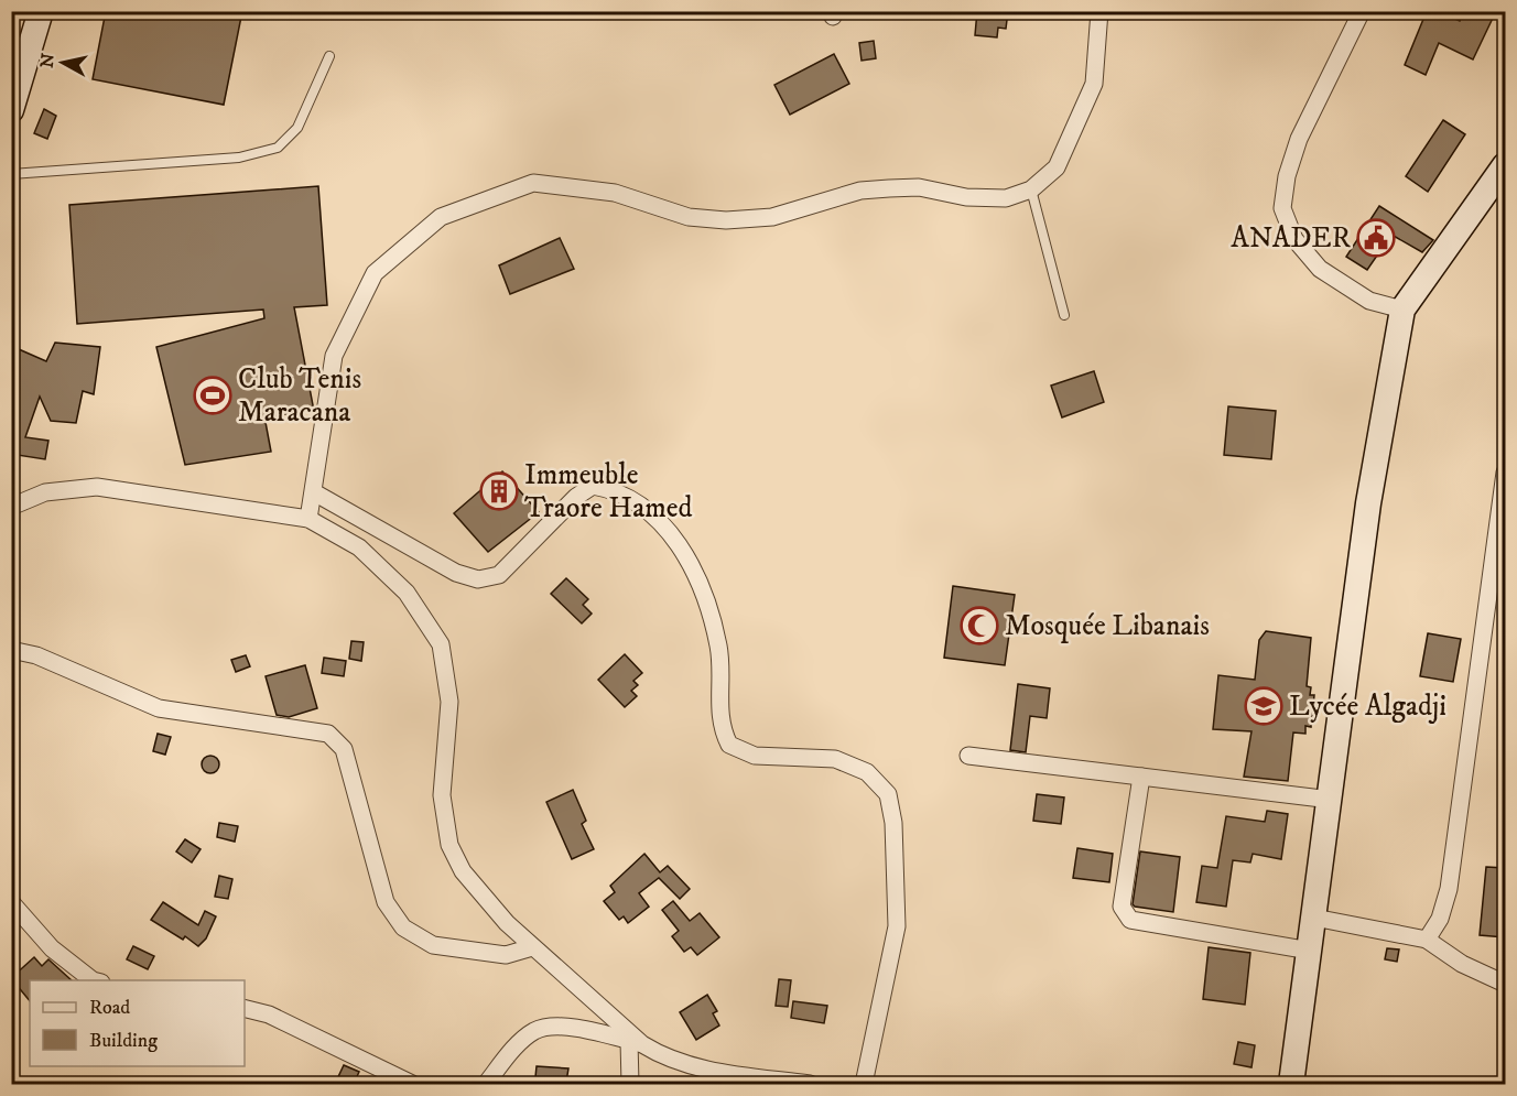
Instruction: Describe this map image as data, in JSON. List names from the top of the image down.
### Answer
{
  "places": {
    "public building": ["ANADER"],
    "sports": ["Club Tenis Maracana"],
    "building": ["Immeuble Traore Hamed"],
    "mosque": ["Mosquée Libanais"],
    "school or university": ["Lycée Algadji"]
  },
  "legend": ["Road", "Building"],
  "north": "left"
}
